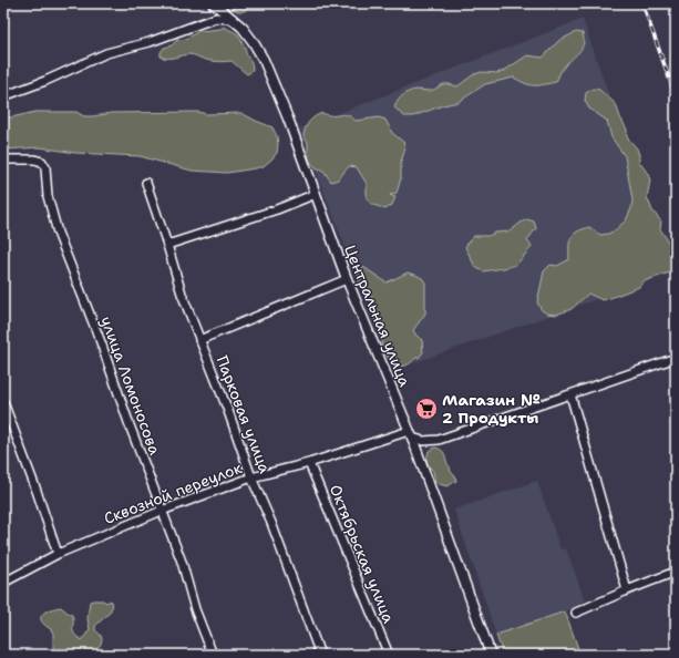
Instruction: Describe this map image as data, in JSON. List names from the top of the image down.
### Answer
{
  "streets": {
    "street": [
      "Центральная улица",
      "улица Ломоносова",
      "Парковая улица",
      "Сквозной переулок",
      "Октябрьская улица"
    ]
  },
  "crossings": [
    ["Центральная улица", "Сквозной переулок"],
    ["улица Ломоносова", "Сквозной переулок"],
    ["Парковая улица", "Сквозной переулок"],
    ["Сквозной переулок", "Октябрьская улица"]
  ],
  "places": {
    "supermarket": ["Магазин № 2 Продукты"]
  }
}
